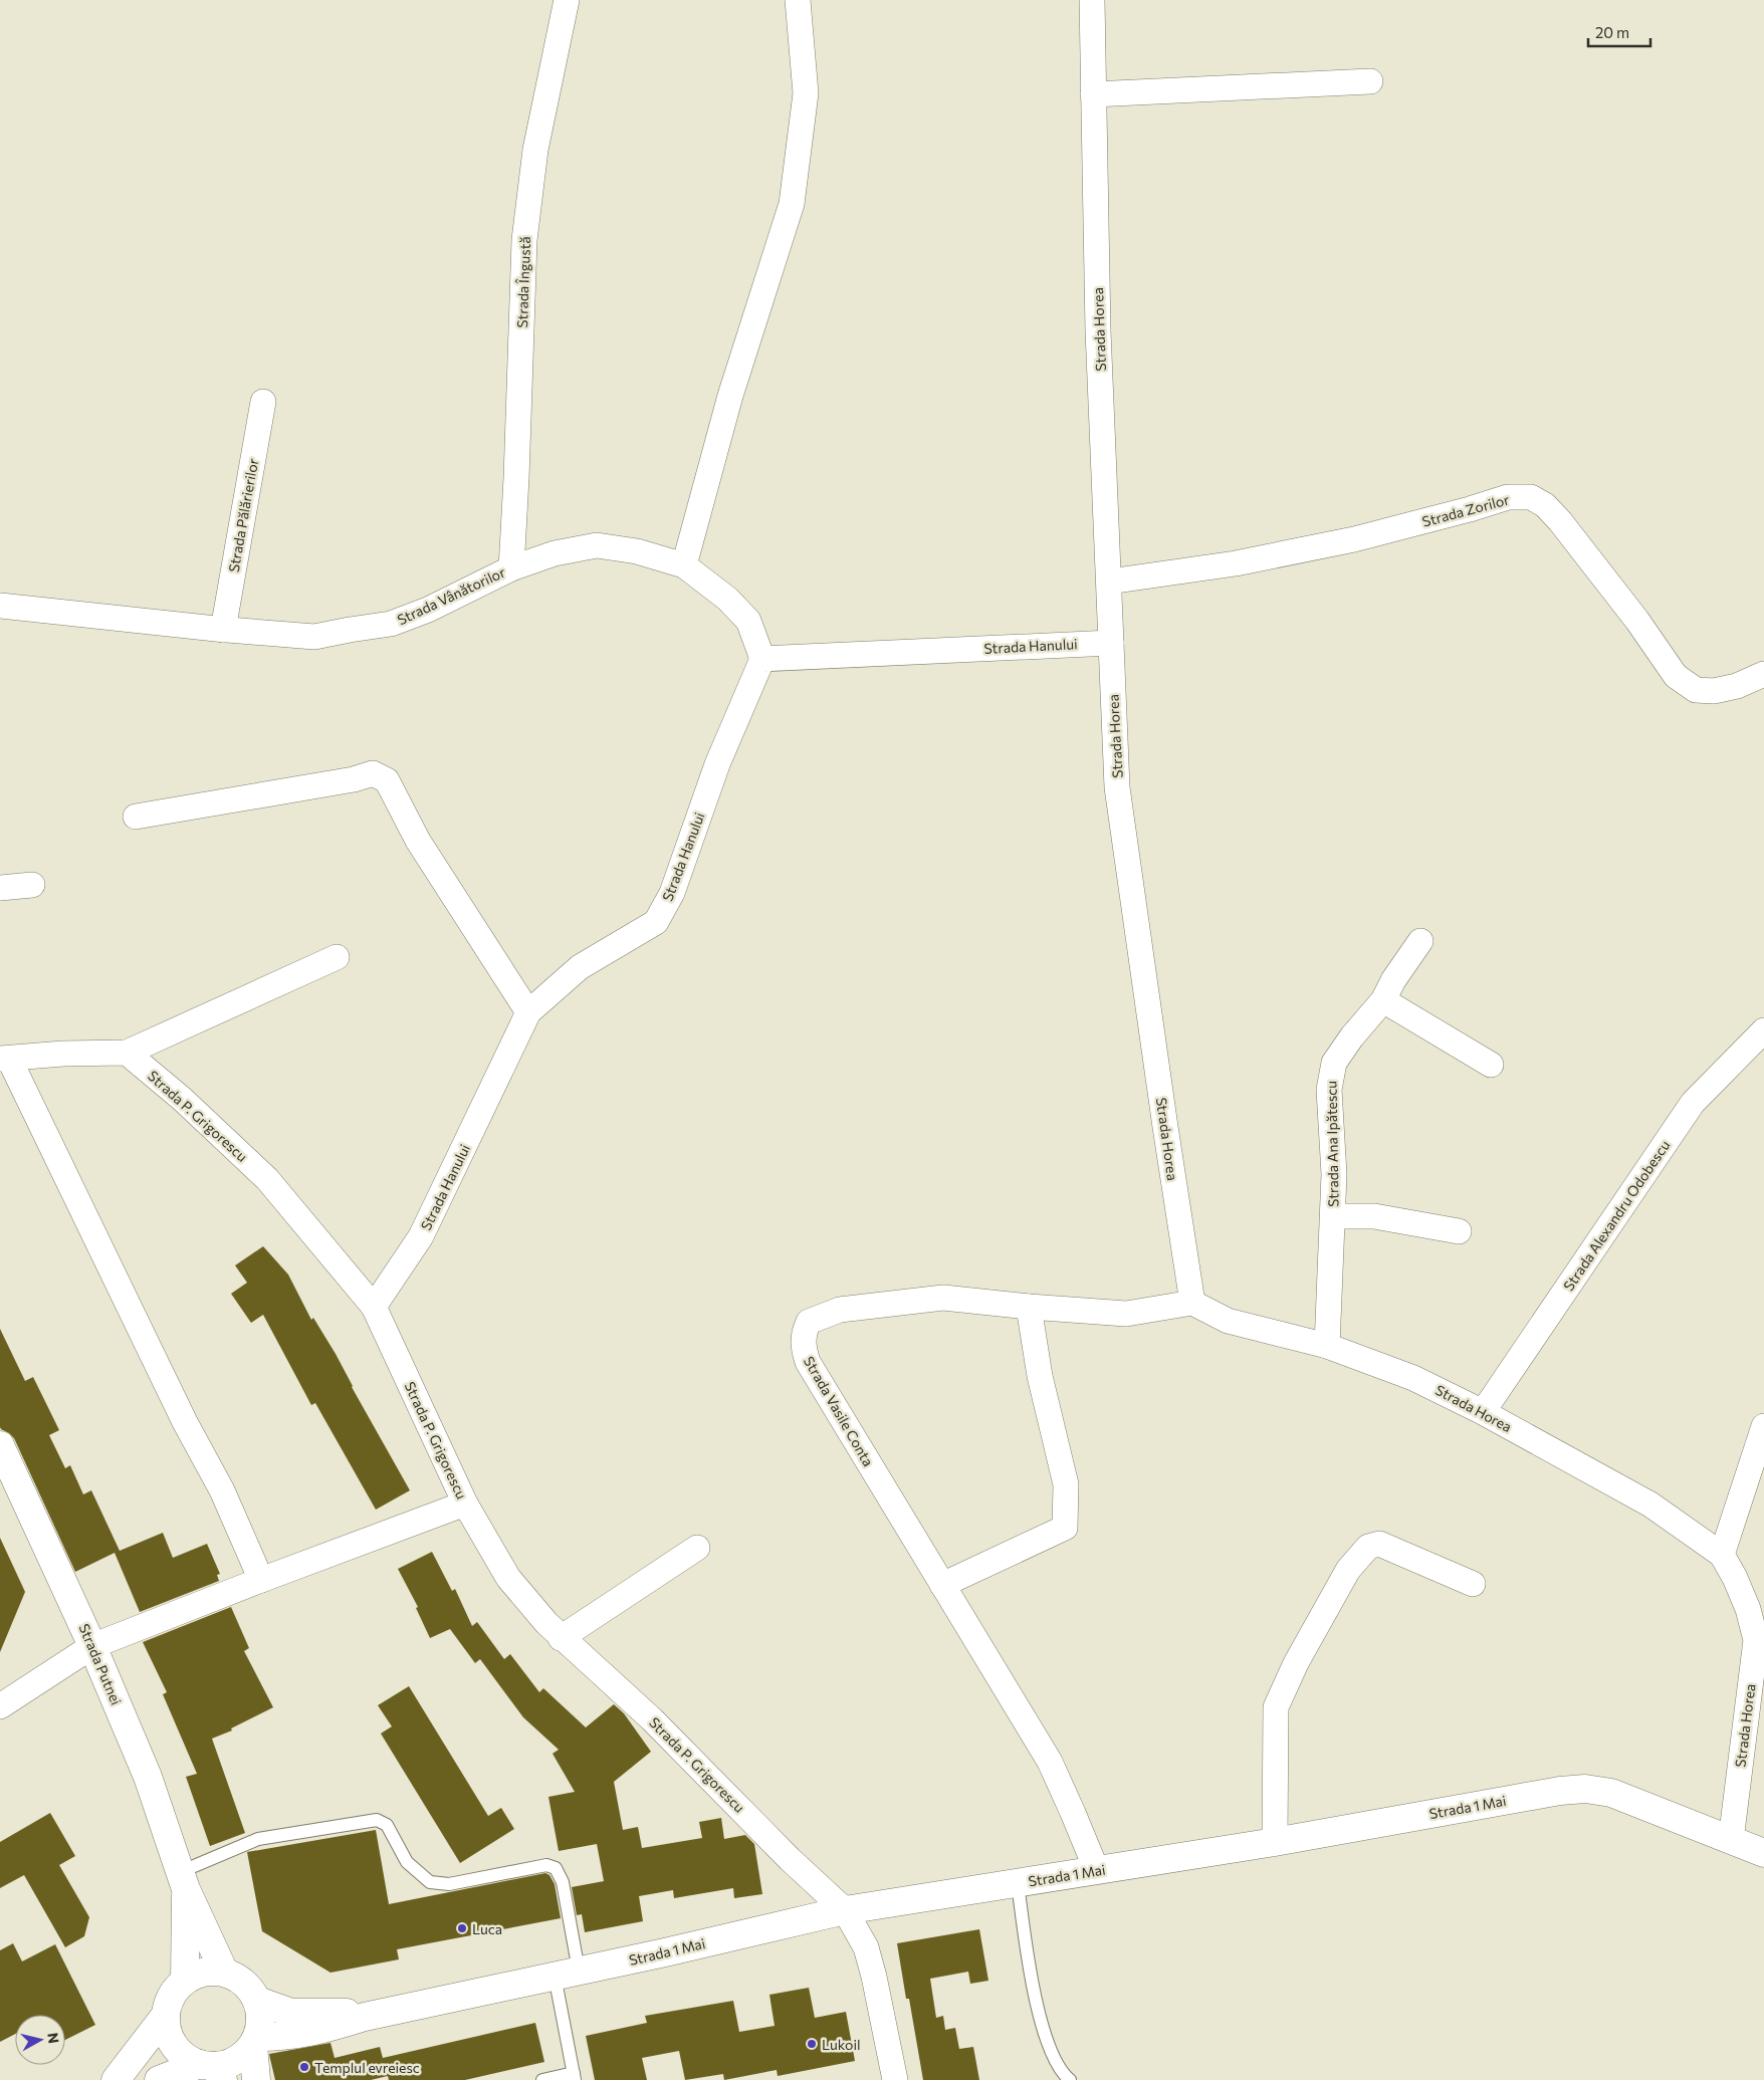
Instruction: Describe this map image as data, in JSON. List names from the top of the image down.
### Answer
{
  "streets": {
    "main road": ["Strada Putnei", "Strada 1 Mai"],
    "street": [
      "Strada Îngustă",
      "Strada Horea",
      "Strada Zorilor",
      "Strada Pălărierilor",
      "Strada Vânătorilor",
      "Strada Hanului",
      "Strada P. Grigorescu",
      "Strada Ana Ipătescu",
      "Strada Alexandru Odobescu",
      "Strada Vasile Conta"
    ]
  },
  "crossings": [
    ["Strada Îngustă", "Strada Vânătorilor"],
    ["Strada Horea", "Strada Zorilor"],
    ["Strada Horea", "Strada Hanului"],
    ["Strada Horea", "Strada Ana Ipătescu"],
    ["Strada Horea", "Strada Alexandru Odobescu"],
    ["Strada Horea", "Strada Vasile Conta"],
    ["Strada Horea", "Strada 1 Mai"],
    ["Strada Pălărierilor", "Strada Vânătorilor"],
    ["Strada Vânătorilor", "Strada Hanului"],
    ["Strada Hanului", "Strada P. Grigorescu"],
    ["Strada P. Grigorescu", "Strada 1 Mai"],
    ["Strada Vasile Conta", "Strada 1 Mai"],
    ["Strada Putnei", "Strada 1 Mai"]
  ],
  "places": ["Luca", "Lukoil", "Templul evreiesc"],
  "scale_bar": "20 m",
  "north": "right"
}
